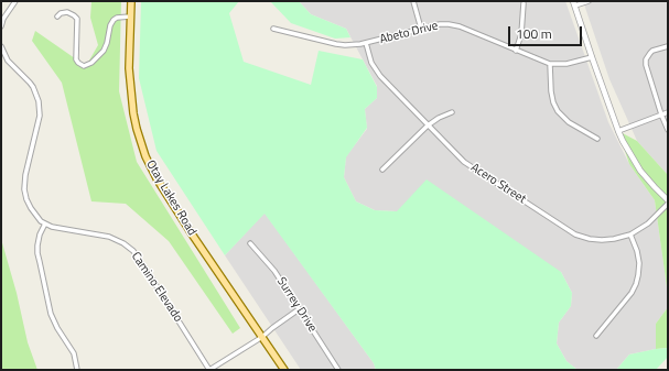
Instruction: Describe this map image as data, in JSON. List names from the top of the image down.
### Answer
{
  "streets": {
    "main road": ["Otay Lakes Road"],
    "street": [
      "Abeto Drive",
      "Acero Street",
      "Camino Elevado",
      "Surrey Drive"
    ]
  },
  "crossings": [
    ["Abeto Drive", "Acero Street"]
  ],
  "scale_bar": "100 m"
}
